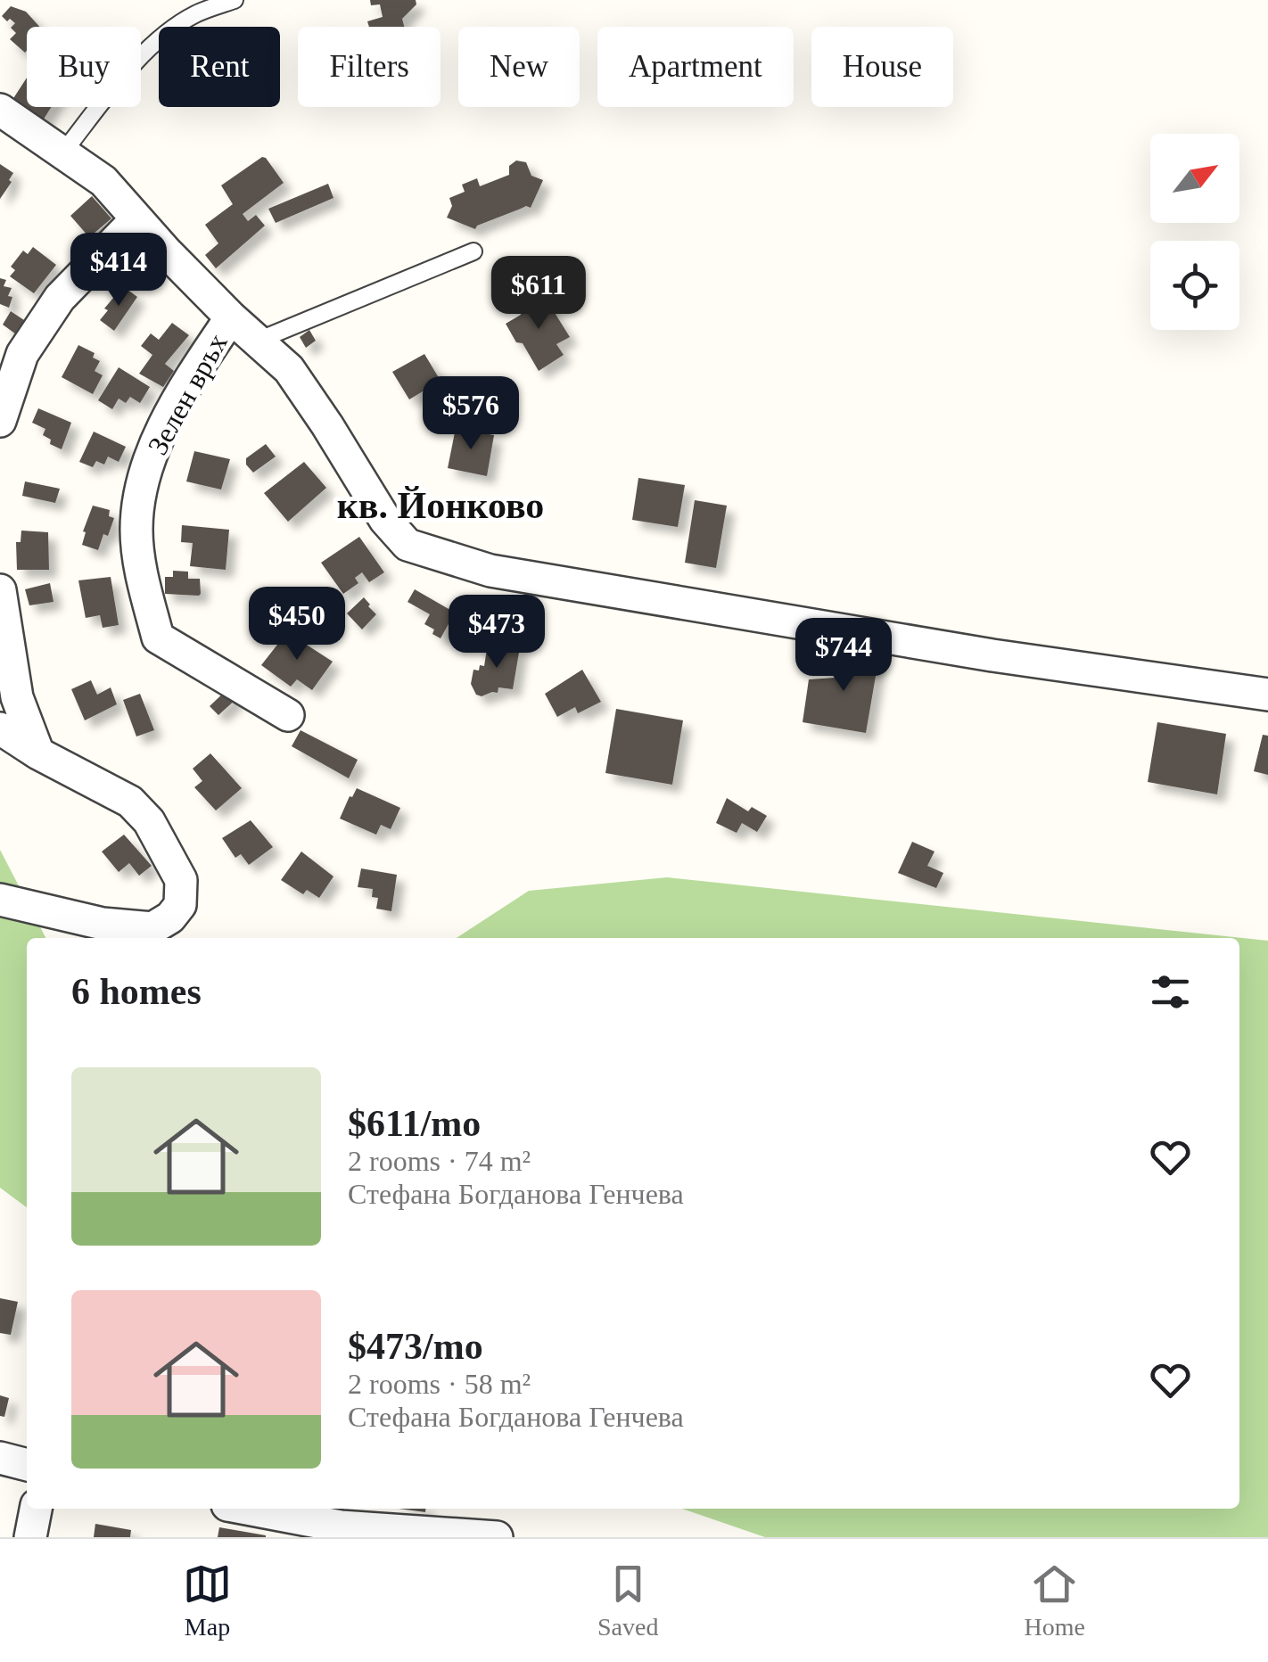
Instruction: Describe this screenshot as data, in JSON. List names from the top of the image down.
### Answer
{
  "streets": {
    "street": ["Зелен връх"]
  },
  "districts": ["кв. Йонково"],
  "north": "top right",
  "page": {
    "chip": [
      "Buy",
      "Rent",
      "Filters",
      "New",
      "Apartment",
      "House"
    ],
    "price": [
      "$414",
      "$611",
      "$576",
      "$450",
      "$473",
      "$744"
    ],
    "heading": "6 homes",
    "list": [
      {
        "name": "$611/mo",
        "note": "2 rooms · 74 m² · Стефана Богданова Генчева"
      },
      {
        "name": "$473/mo",
        "note": "2 rooms · 58 m² · Стефана Богданова Генчева"
      }
    ],
    "tabs": ["Map", "Saved", "Home"]
  }
}
